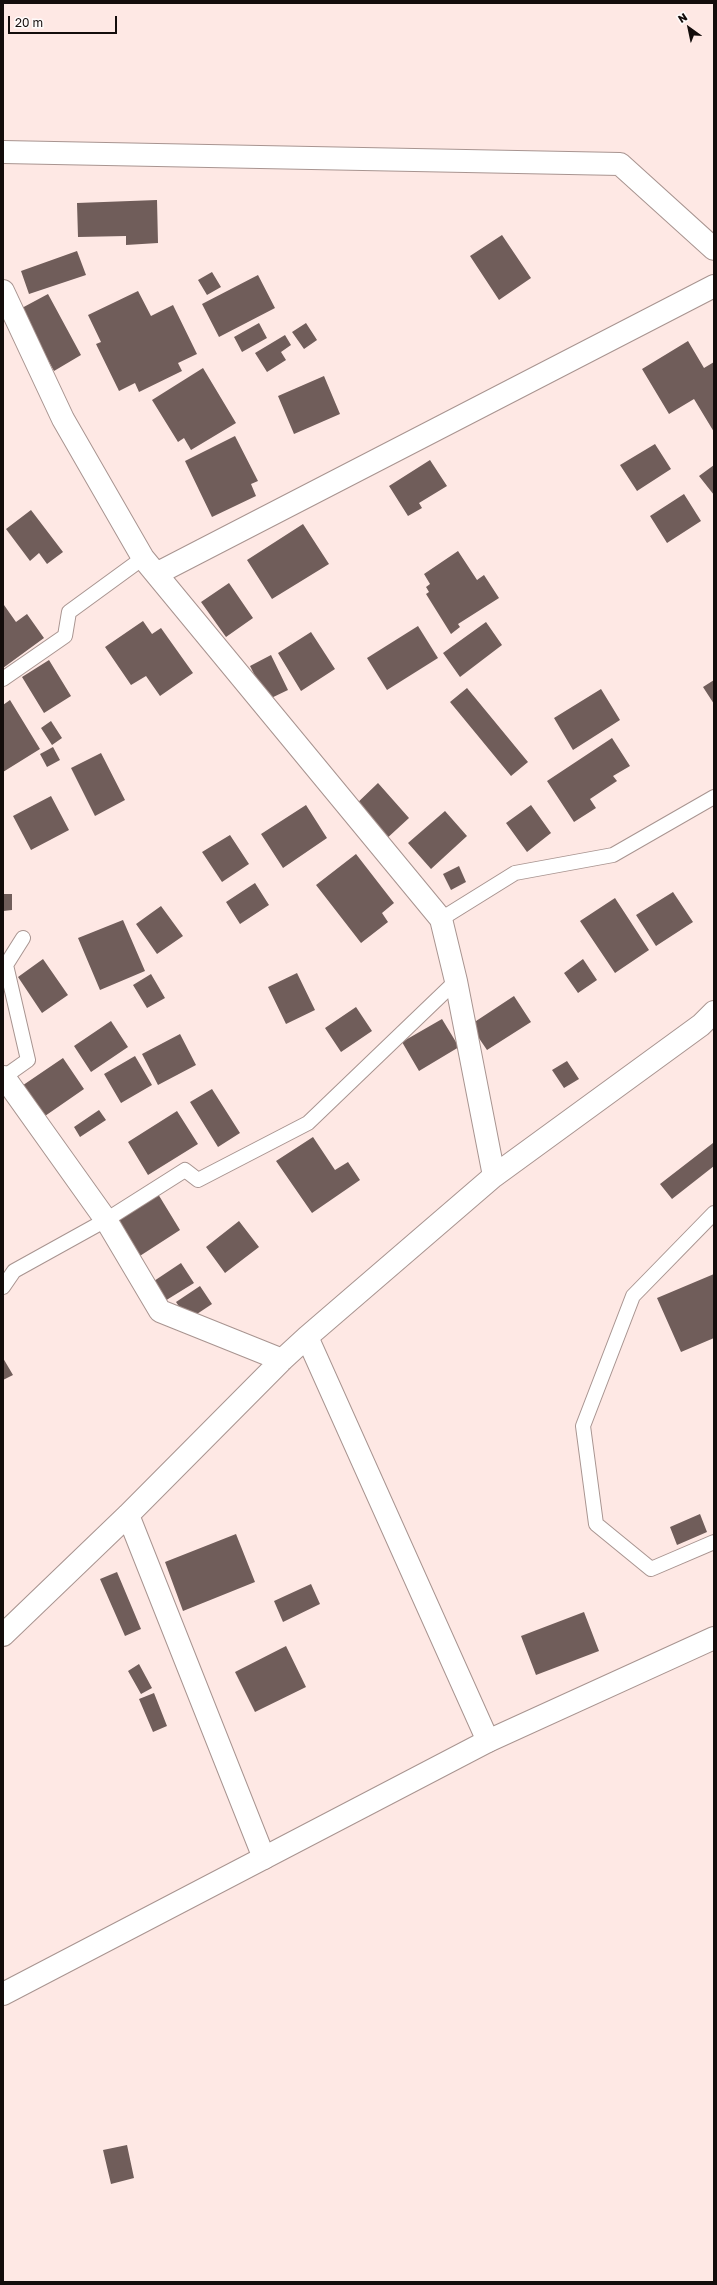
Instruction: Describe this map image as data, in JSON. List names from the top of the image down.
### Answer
{
  "scale_bar": "20 m",
  "north": "top left"
}
